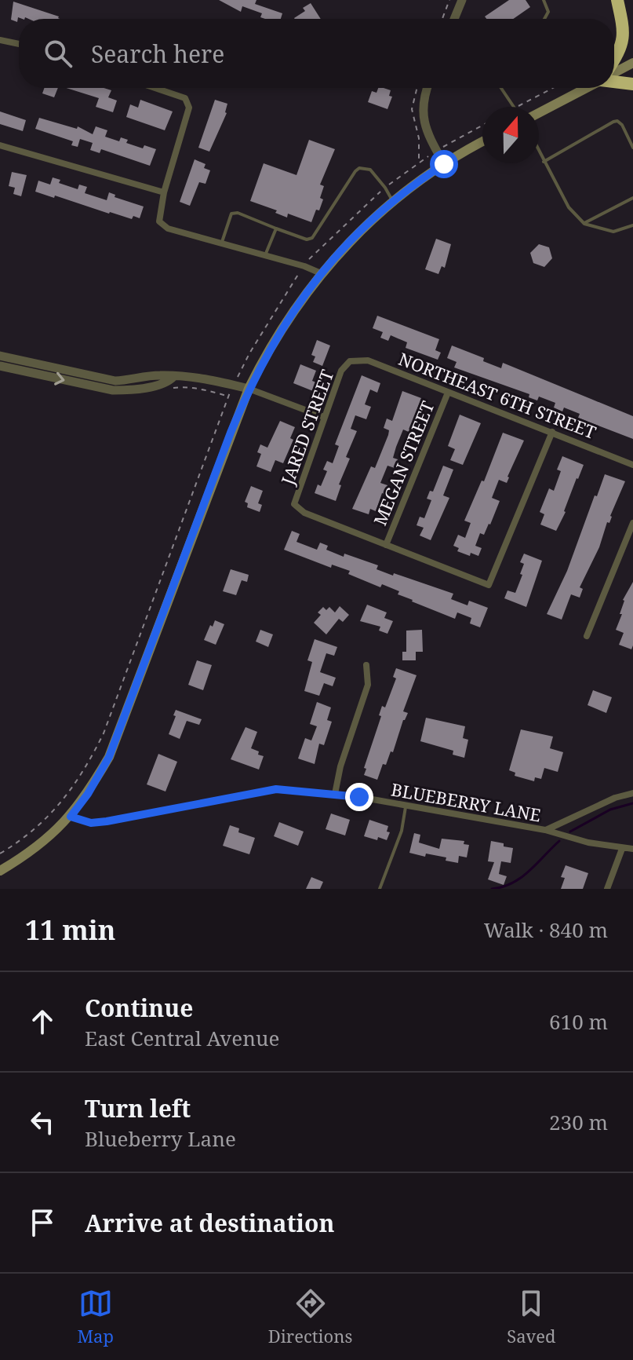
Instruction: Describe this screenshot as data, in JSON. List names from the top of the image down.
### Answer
{
  "streets": {
    "street": [
      "NORTHEAST 6TH STREET",
      "JARED STREET",
      "MEGAN STREET",
      "BLUEBERRY LANE"
    ]
  },
  "crossings": [
    ["NORTHEAST 6TH STREET", "JARED STREET"],
    ["NORTHEAST 6TH STREET", "MEGAN STREET"],
    ["JARED STREET", "MEGAN STREET"]
  ],
  "north": "top",
  "page": {
    "search": "Search here",
    "heading": ["11 min", "Walk · 840 m"],
    "list": [
      ["Continue", "East Central Avenue", "610 m"],
      ["Turn left", "Blueberry Lane", "230 m"],
      "Arrive at destination"
    ],
    "nav": ["Map", "Directions", "Saved"]
  }
}
